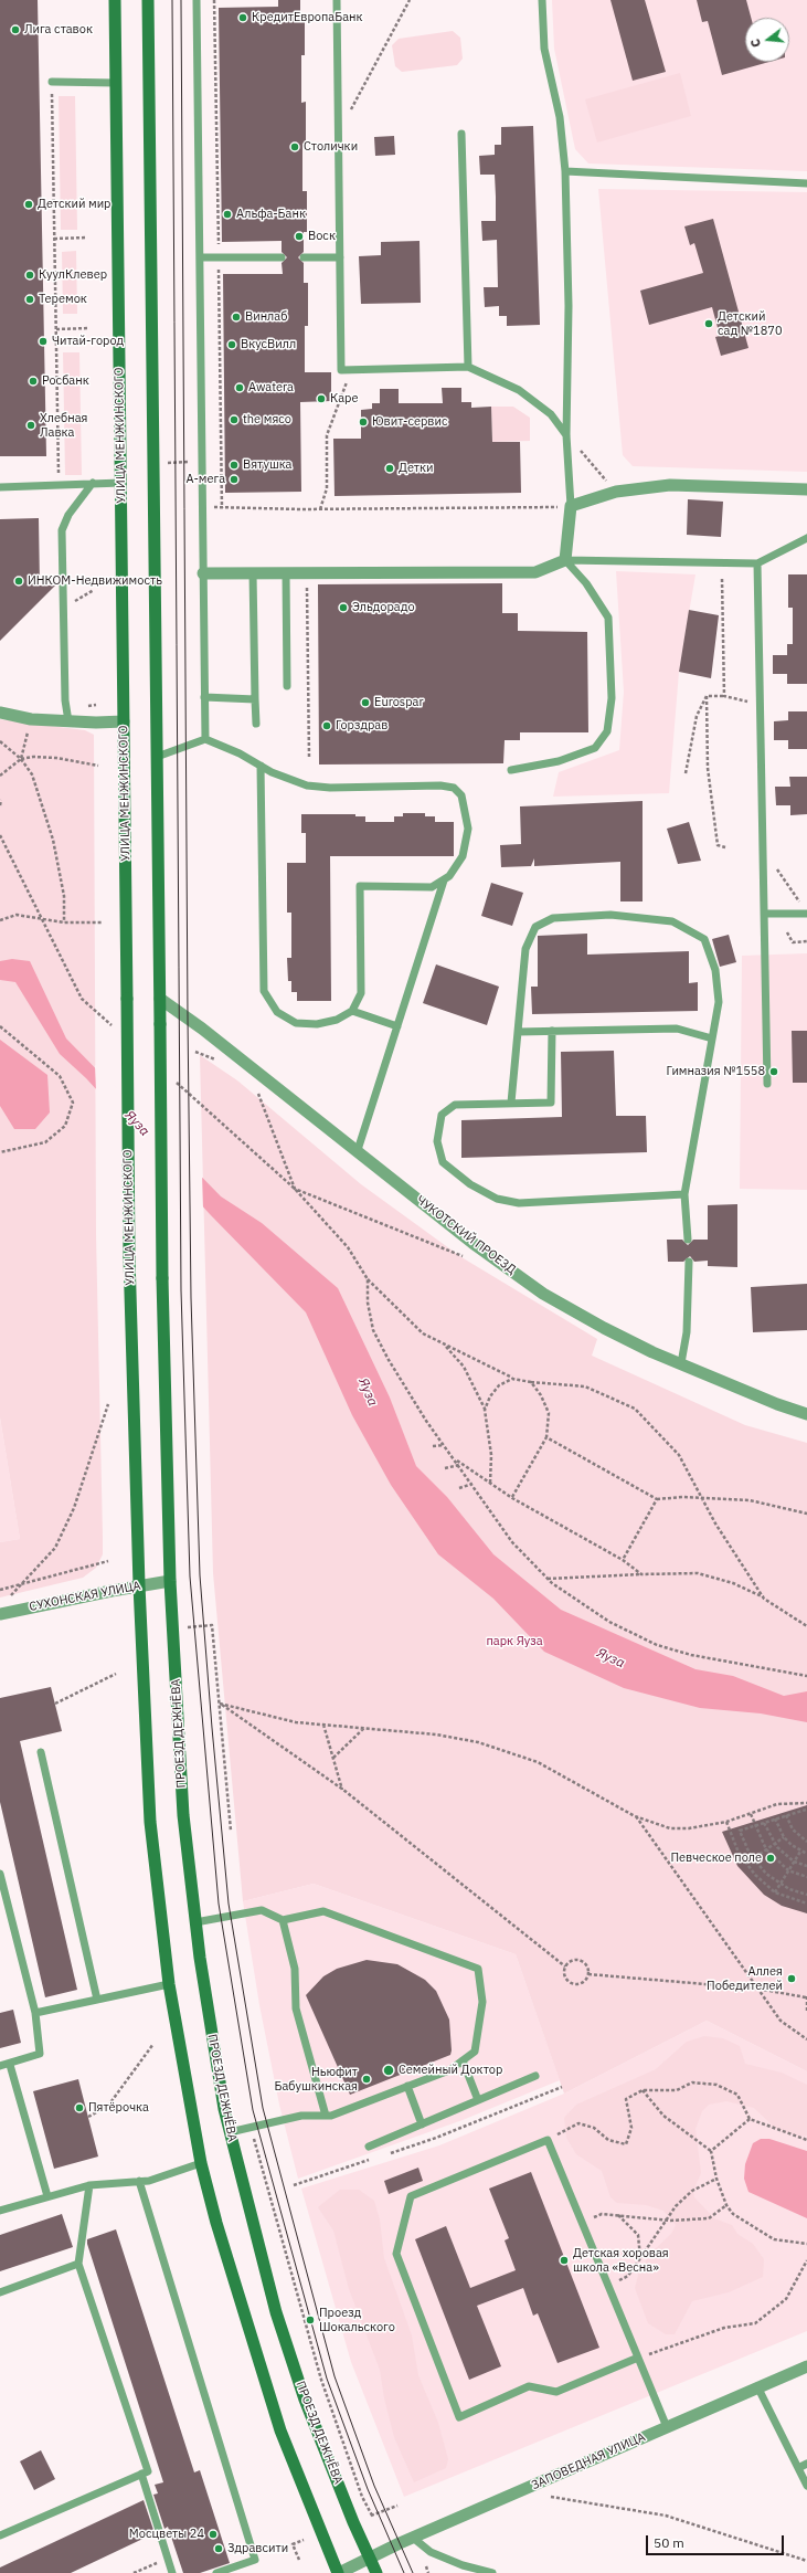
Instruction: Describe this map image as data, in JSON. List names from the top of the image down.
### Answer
{
  "streets": {
    "main road": ["УЛИЦА МЕНЖИНСКОГО", "ПРОЕЗД ДЕЖНЁВА"],
    "street": ["ЧУКОТСКИЙ ПРОЕЗД", "СУХОНСКАЯ УЛИЦА", "ЗАПОВЕДНАЯ УЛИЦА"]
  },
  "crossings": [
    ["УЛИЦА МЕНЖИНСКОГО", "СУХОНСКАЯ УЛИЦА"],
    ["СУХОНСКАЯ УЛИЦА", "ПРОЕЗД ДЕЖНЁВА"],
    ["ПРОЕЗД ДЕЖНЁВА", "ЗАПОВЕДНАЯ УЛИЦА"]
  ],
  "water": ["Яуза"],
  "parks": ["парк Яуза"],
  "places": [
    "КредитЕвропаБанк",
    "Лига ставок",
    "Столички",
    "Детский мир",
    "Альфа-Банк",
    "Воск",
    "КуулКлевер",
    "Теремок",
    "Винлаб",
    "Детский сад №1870",
    "Читай-город",
    "ВкусВилл",
    "Росбанк",
    "Awatera",
    "Каре",
    "the мясо",
    "Ювит-сервис",
    "Хлебная Лавка",
    "Вятушка",
    "Детки",
    "А-мега",
    "ИНКОМ-Недвижимость",
    "Эльдорадо",
    "Eurospar",
    "Горздрав",
    "Гимназия №1558",
    "Певческое поле",
    "Аллея Победителей",
    "Семейный Доктор",
    "Ньюфит Бабушкинская",
    "Пятёрочка",
    "Детская хоровая школа «Весна»",
    "Проезд Шокальского",
    "Мосцветы 24",
    "Здравсити"
  ],
  "scale_bar": "50 m",
  "north": "left"
}
